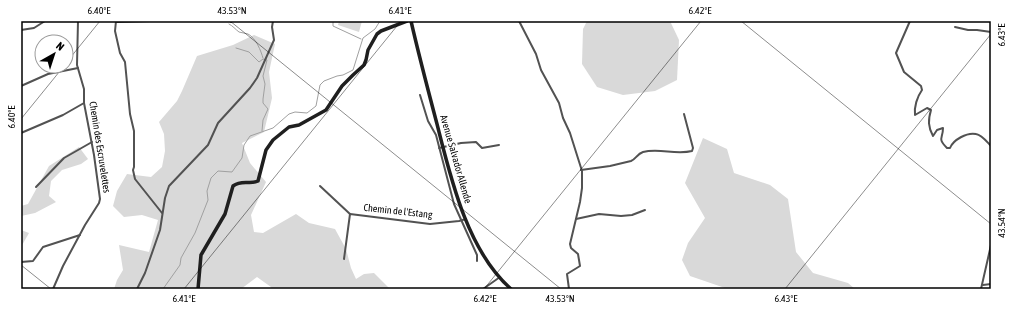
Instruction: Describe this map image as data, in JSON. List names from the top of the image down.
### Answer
{
  "streets": {
    "street": ["Chemin des Escruvelettes", "Avenue Salvador Allende", "Chemin de l'Estang"]
  },
  "crossings": [
    ["Avenue Salvador Allende", "Chemin de l'Estang"]
  ],
  "north": "top right",
  "coordinates": [
    "6.40°E",
    "43.53°N",
    "6.41°E",
    "6.42°E",
    "6.43°E",
    "43.54°N"
  ]
}
